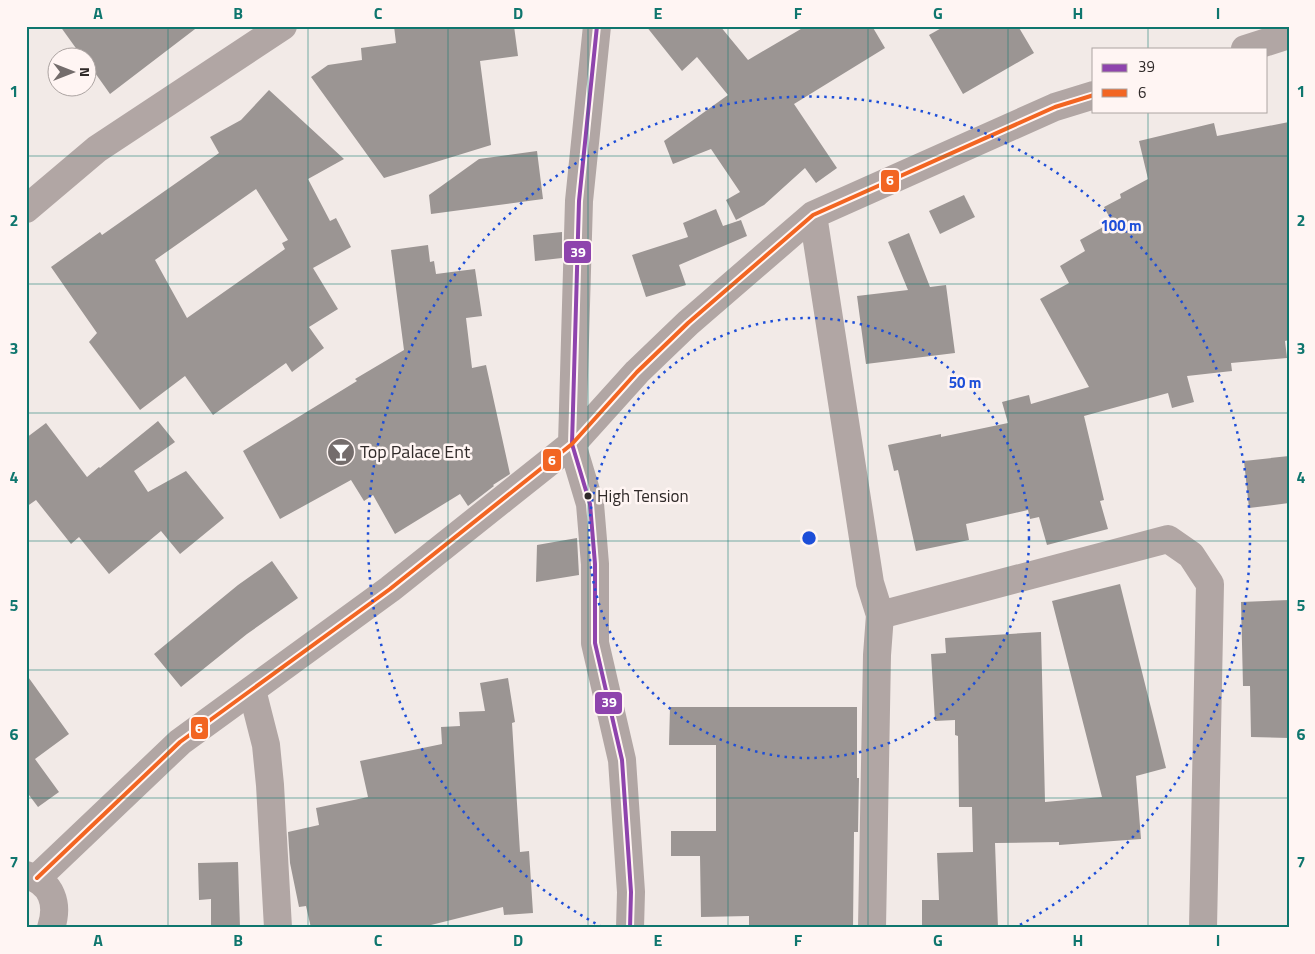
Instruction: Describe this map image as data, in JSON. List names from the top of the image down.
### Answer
{
  "places": {
    "bar": ["Top Palace Ent"],
    "other": ["High Tension"]
  },
  "lines": ["transit line 39", "transit line 6"],
  "legend": ["39", "6"],
  "north": "right",
  "grid": {
    "columns": [
      "A",
      "B",
      "C",
      "D",
      "E",
      "F",
      "G",
      "H",
      "I"
    ],
    "rows": [
      "1",
      "2",
      "3",
      "4",
      "5",
      "6",
      "7"
    ]
  },
  "rings": ["100 m", "50 m"]
}
